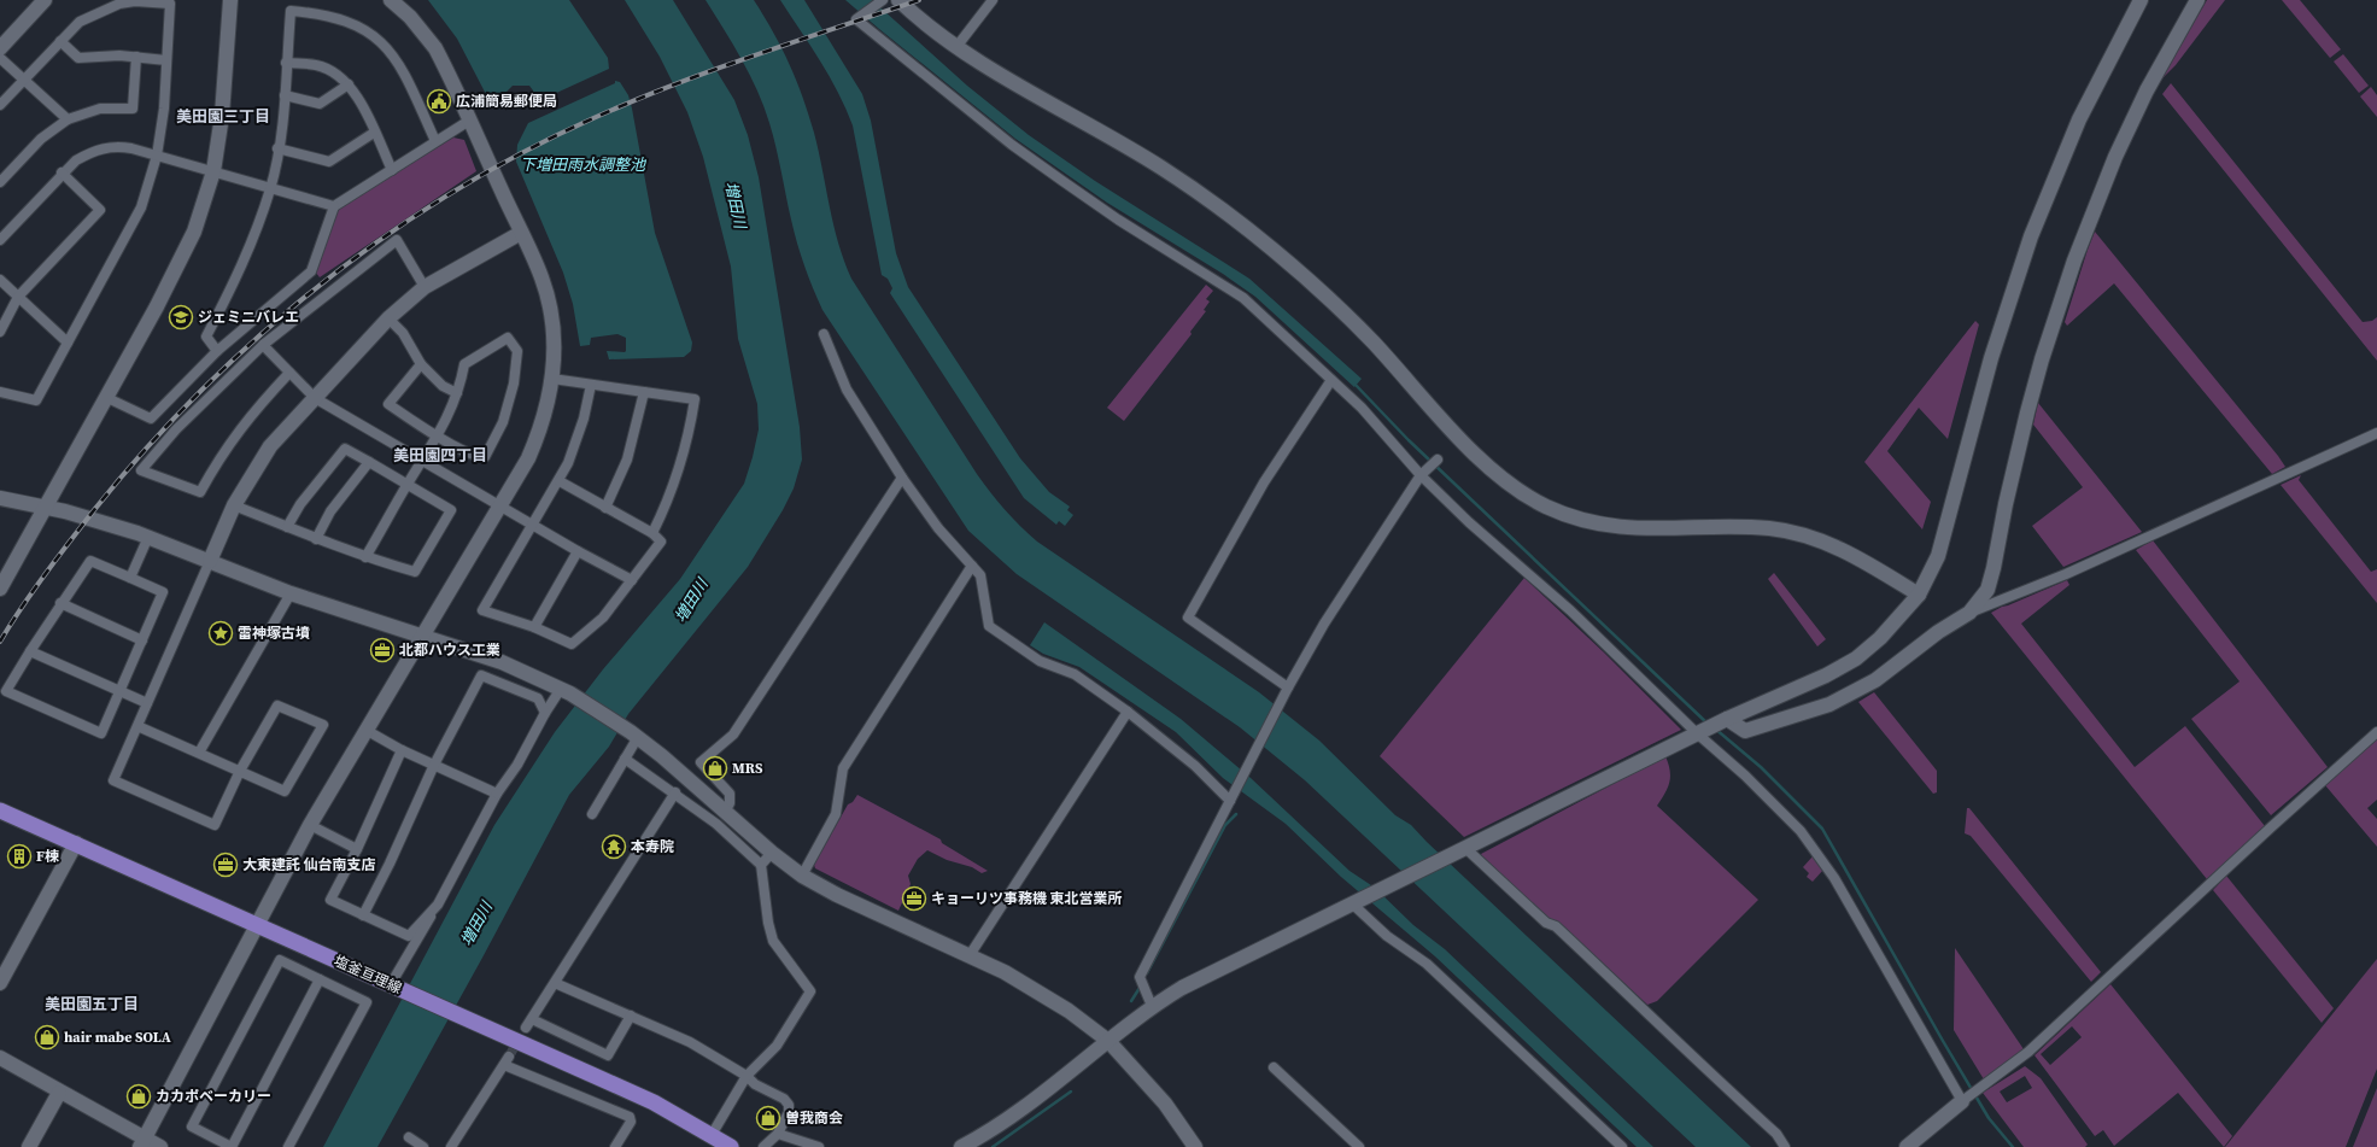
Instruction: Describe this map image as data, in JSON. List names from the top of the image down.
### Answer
{
  "streets": {
    "main road": ["塩釜亘理線"]
  },
  "districts": ["美田園三丁目", "美田園四丁目", "美田園五丁目"],
  "water": ["下増田雨水調整池", "増田川"],
  "places": {
    "public building": ["広浦簡易郵便局"],
    "school or university": ["ジェミニバレエ"],
    "place": ["雷神塚古墳"],
    "office": ["北都ハウス工業", "大東建託 仙台南支店", "キョーリツ事務機 東北営業所"],
    "shop": [
      "MRS",
      "hair mabe SOLA",
      "カカポベーカリー",
      "曽我商会"
    ],
    "temple": ["本寿院"],
    "building": ["F棟"]
  }
}
